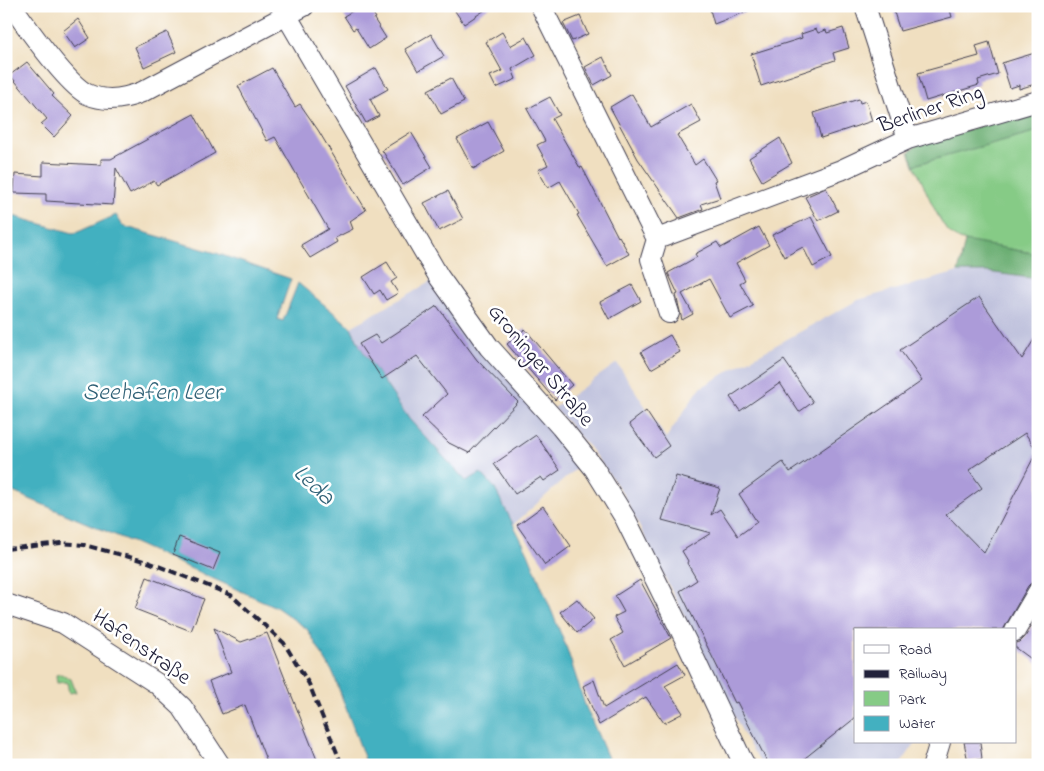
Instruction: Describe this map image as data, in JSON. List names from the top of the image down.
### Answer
{
  "streets": {
    "street": ["Berliner Ring", "Groninger Straße", "Hafenstraße"]
  },
  "water": ["Seehafen Leer", "Leda"],
  "legend": [
    "Road",
    "Railway",
    "Park",
    "Water"
  ]
}
